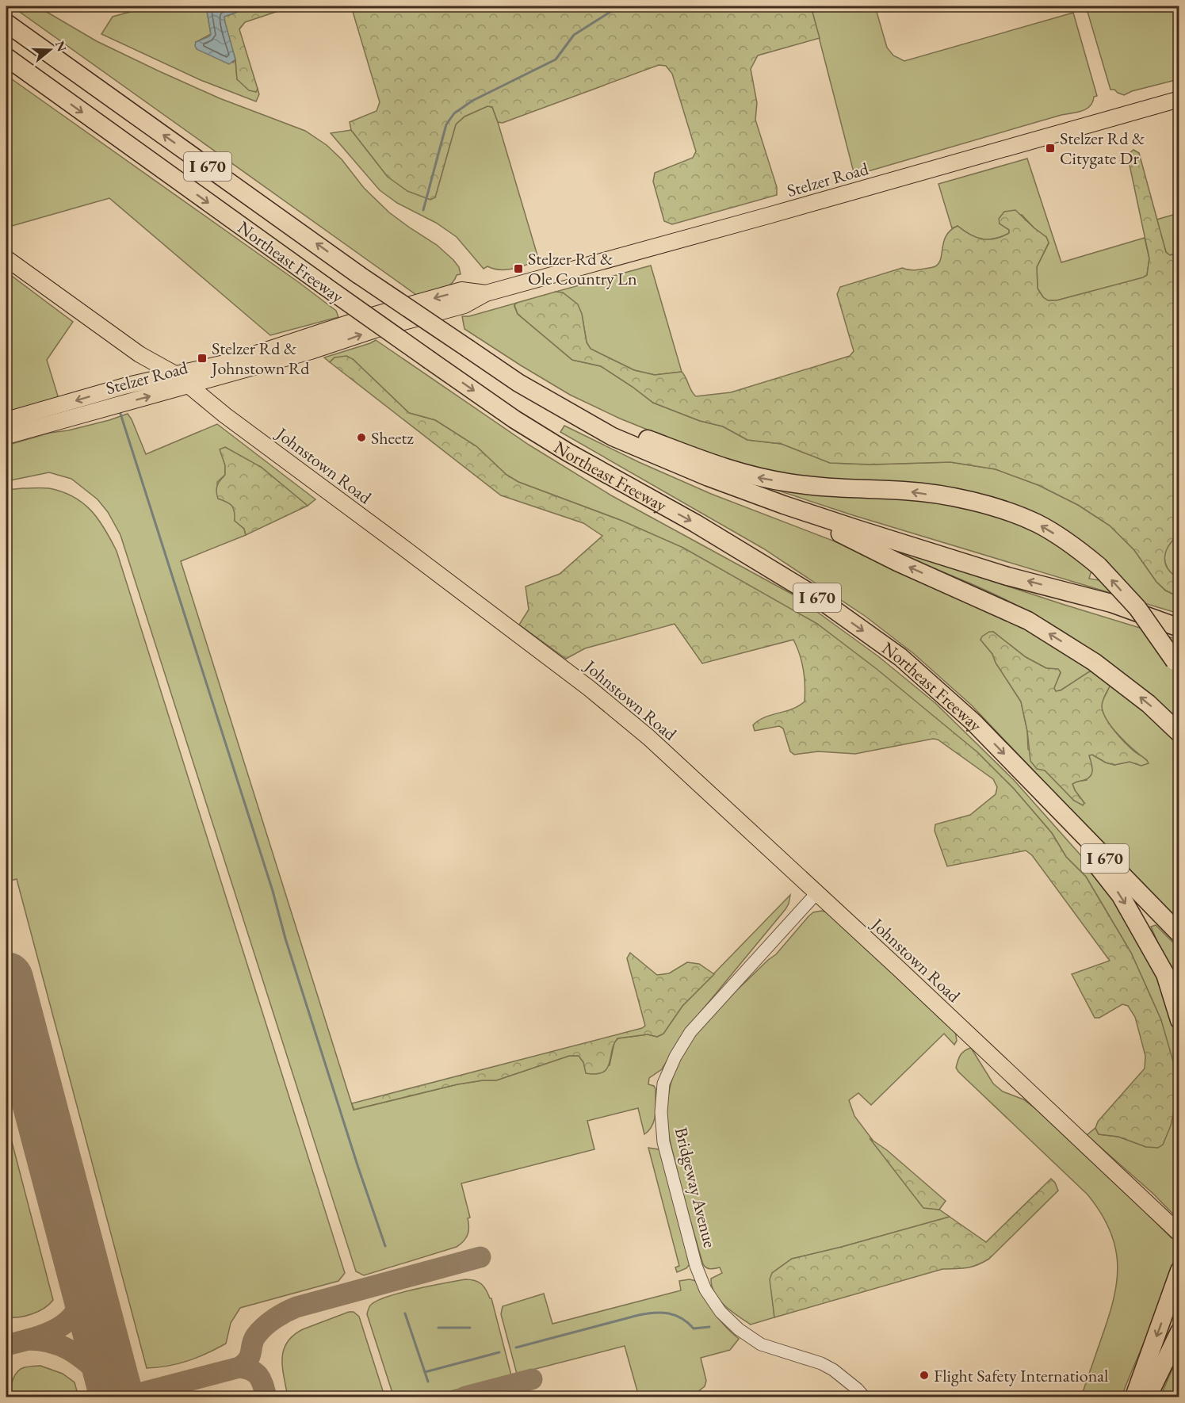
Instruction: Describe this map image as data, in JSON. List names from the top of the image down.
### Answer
{
  "streets": {
    "highway": ["I 670", "Northeast Freeway"],
    "main road": ["Stelzer Road", "Johnstown Road"],
    "street": ["Bridgeway Avenue"]
  },
  "crossings": [
    ["Stelzer Road", "Johnstown Road"],
    ["Johnstown Road", "Bridgeway Avenue"]
  ],
  "places": {
    "transit": ["Stelzer Rd & Citygate Dr", "Stelzer Rd & Ole Country Ln", "Stelzer Rd & Johnstown Rd"],
    "other": ["Sheetz", "Flight Safety International"]
  },
  "north": "right"
}
